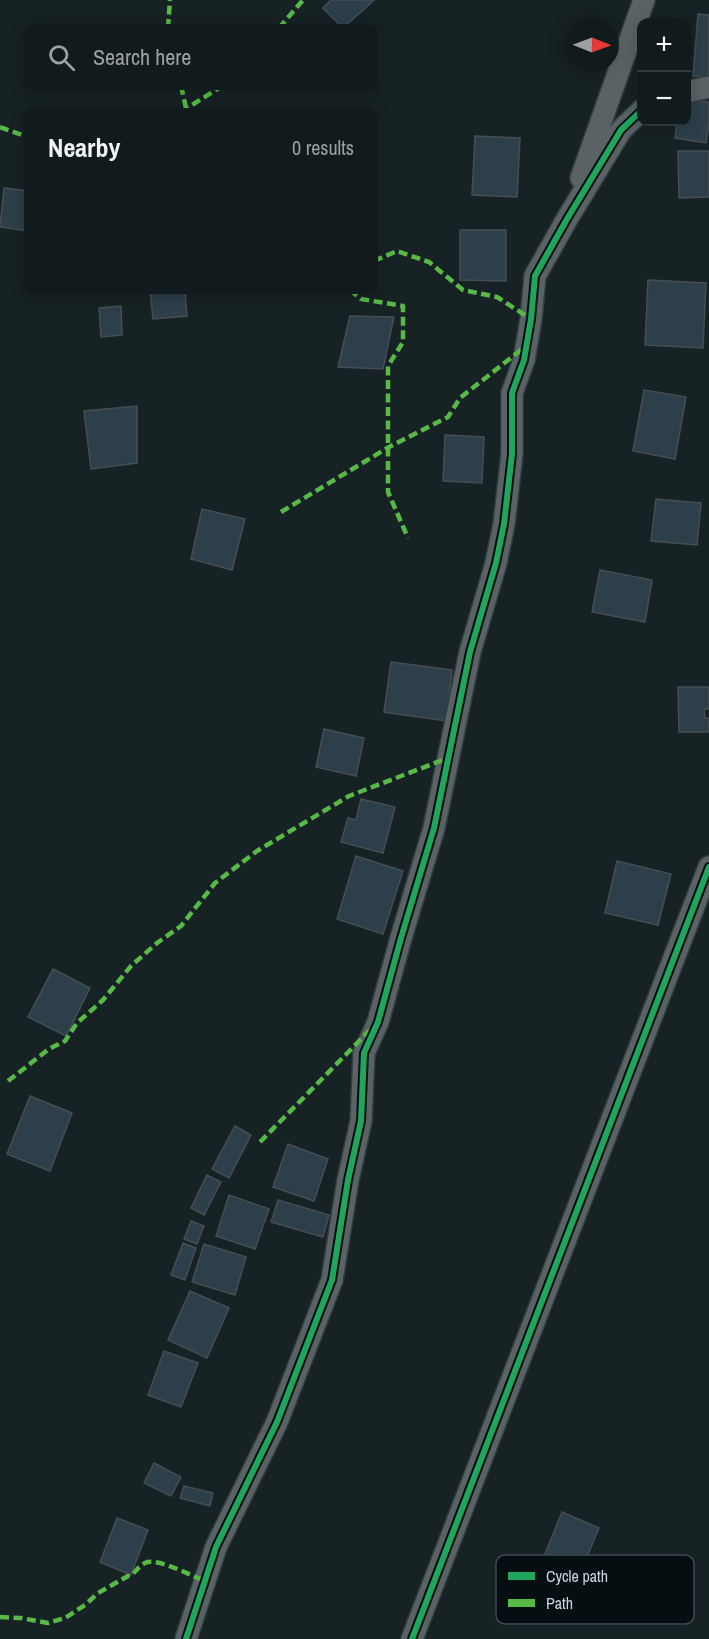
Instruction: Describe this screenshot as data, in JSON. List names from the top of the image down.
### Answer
{
  "legend": ["Cycle path", "Path"],
  "north": "right",
  "page": {
    "map_buttons": ["+", "−"],
    "search": "Search here",
    "heading": ["Nearby", "0 results"]
  }
}
